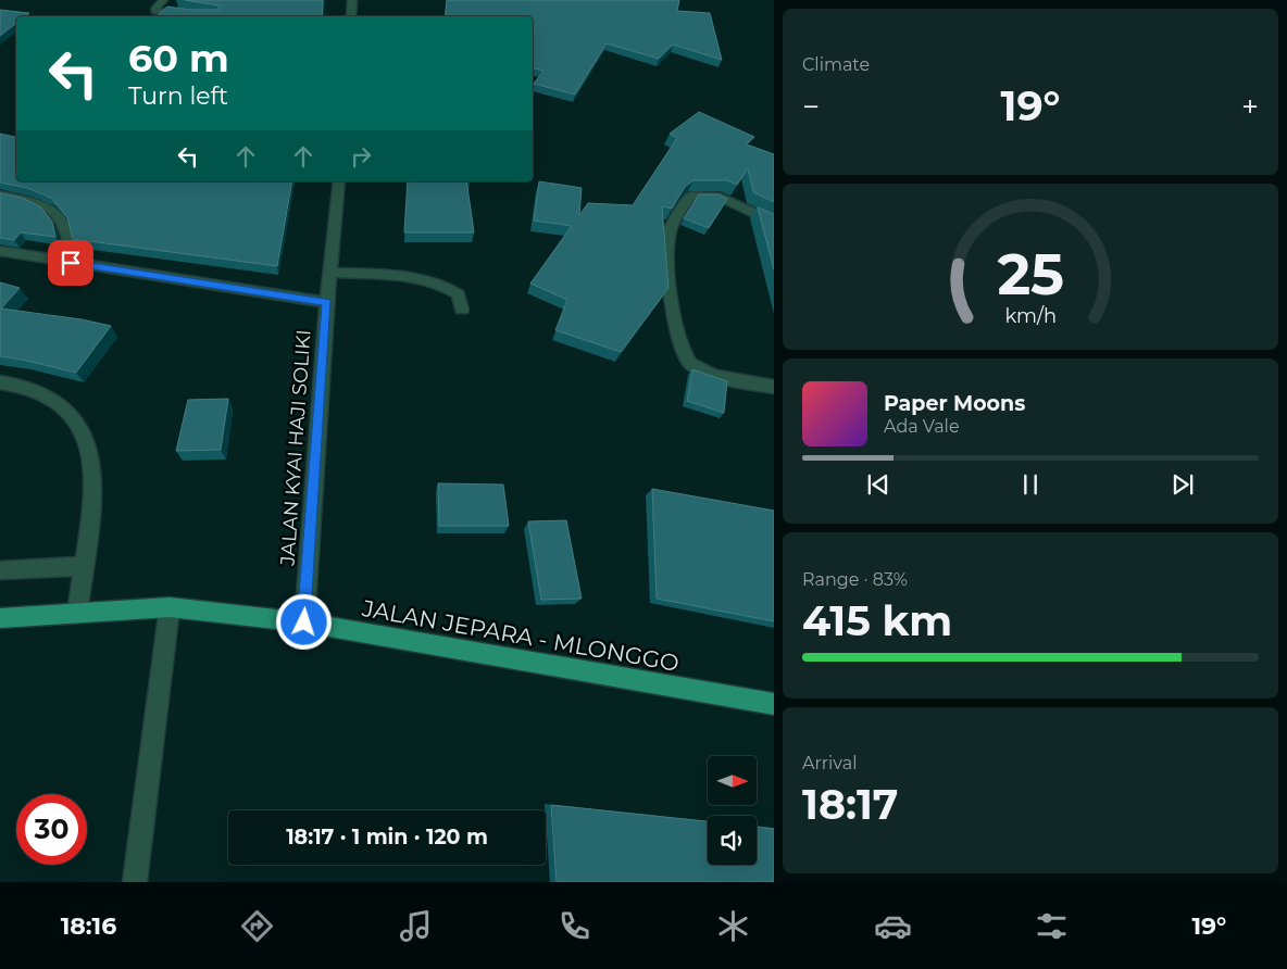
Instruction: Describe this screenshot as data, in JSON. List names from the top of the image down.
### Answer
{
  "streets": {
    "main road": ["JALAN JEPARA - MLONGGO"],
    "street": ["JALAN KYAI HAJI SOLIKI"]
  },
  "crossings": [
    ["JALAN KYAI HAJI SOLIKI", "JALAN JEPARA - MLONGGO"]
  ],
  "north": "right",
  "page": {
    "tile": [
      "Climate",
      ["Range · 83%", "415 km"],
      ["Arrival", "18:17"]
    ],
    "turn": ["60 m", "Turn left"],
    "heat": ["−", "19°", "+"],
    "song": ["Paper Moons", "Ada Vale"],
    "limit": "30",
    "trip": "18:17 · 1 min · 120 m",
    "tabs": ["18:16", "19°"],
    "gauge": ["25", "km/h"]
  }
}
